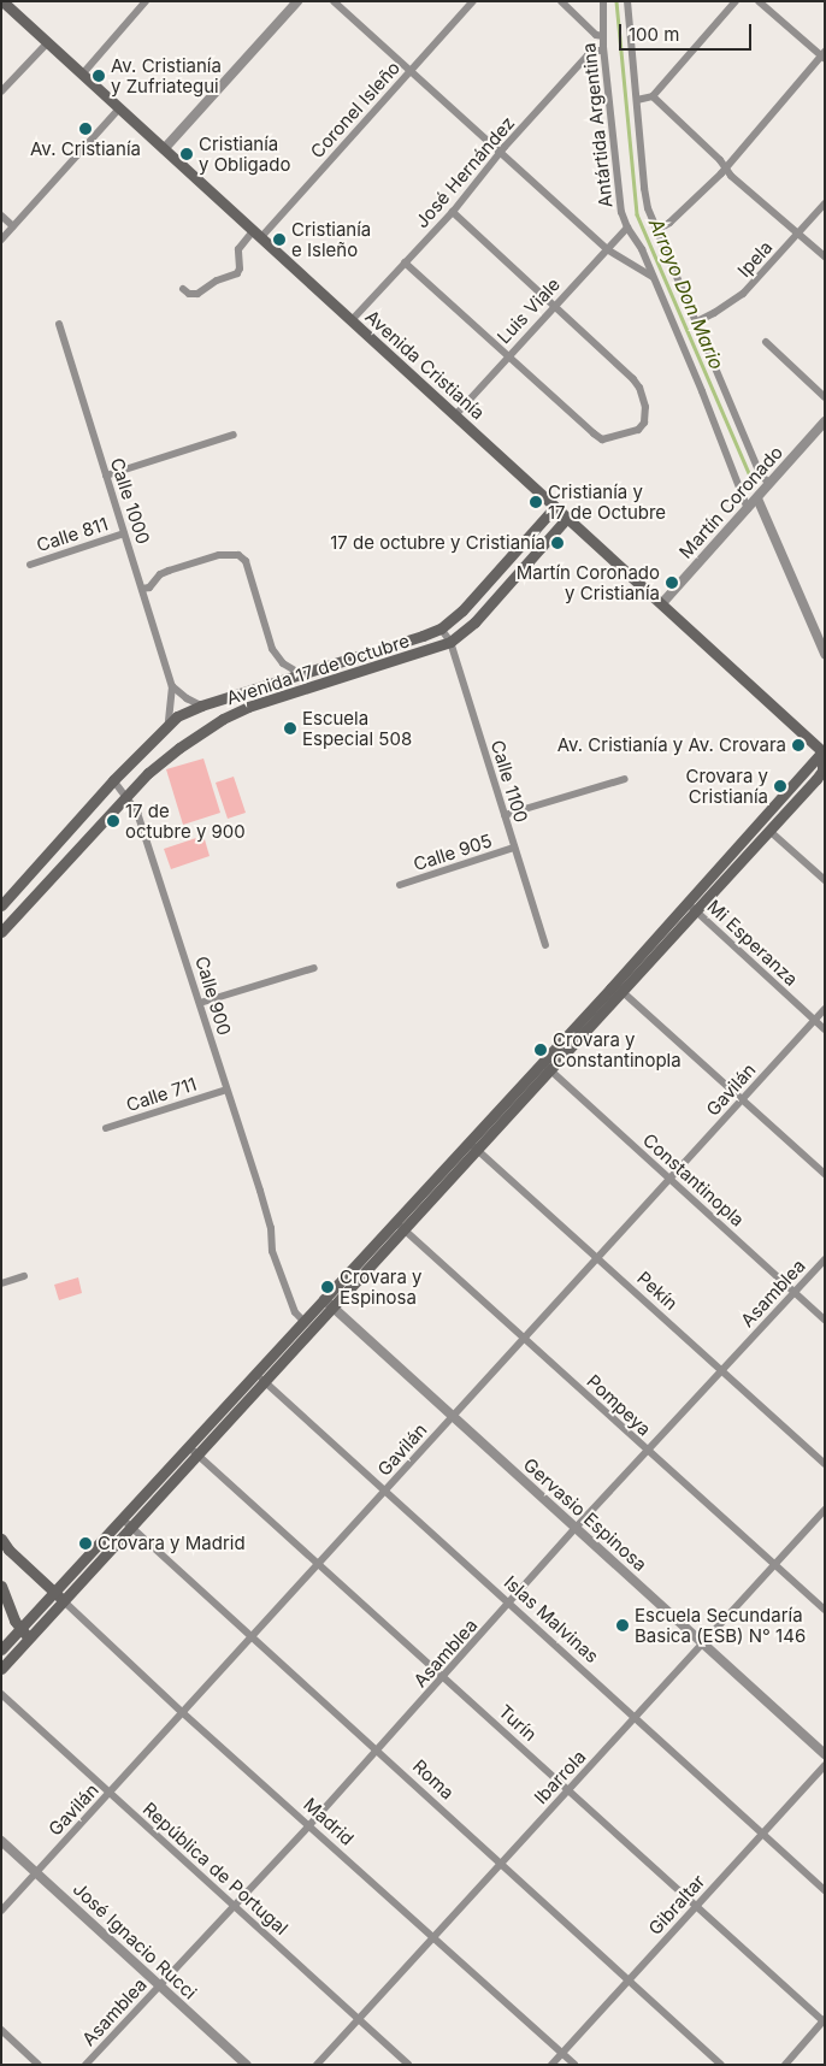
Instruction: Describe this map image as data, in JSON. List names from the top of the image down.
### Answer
{
  "streets": {
    "main road": ["Avenida Cristianía", "Avenida 17 de Octubre"],
    "street": [
      "Coronel Isleño",
      "Antártida Argentina",
      "José Hernández",
      "Ipela",
      "Luis Viale",
      "Calle 1000",
      "Martín Coronado",
      "Calle 811",
      "Calle 1100",
      "Calle 905",
      "Mi Esperanza",
      "Calle 900",
      "Gavilán",
      "Calle 711",
      "Constantinopla",
      "Pekín",
      "Asamblea",
      "Pompeya",
      "Gervasio Espinosa",
      "Islas Malvinas",
      "Turín",
      "Ibarrola",
      "Roma",
      "Madrid",
      "República de Portugal",
      "Gibraltar",
      "José Ignacio Rucci"
    ]
  },
  "crossings": [
    ["Coronel Isleño", "Avenida Cristianía"],
    ["Antártida Argentina", "José Hernández"],
    ["Antártida Argentina", "Luis Viale"],
    ["Antártida Argentina", "Martín Coronado"],
    ["José Hernández", "Avenida Cristianía"],
    ["Luis Viale", "Avenida Cristianía"],
    ["Avenida Cristianía", "Martín Coronado"],
    ["Avenida Cristianía", "Avenida 17 de Octubre"],
    ["Calle 1000", "Calle 811"],
    ["Calle 1000", "Avenida 17 de Octubre"],
    ["Avenida 17 de Octubre", "Calle 1100"],
    ["Avenida 17 de Octubre", "Calle 900"],
    ["Calle 1100", "Calle 905"],
    ["Mi Esperanza", "Gavilán"],
    ["Calle 900", "Calle 711"],
    ["Gavilán", "Constantinopla"],
    ["Gavilán", "Pekín"],
    ["Gavilán", "Pompeya"],
    ["Gavilán", "Gervasio Espinosa"],
    ["Gavilán", "Islas Malvinas"],
    ["Gavilán", "Turín"],
    ["Gavilán", "Roma"],
    ["Gavilán", "Madrid"],
    ["Gavilán", "República de Portugal"],
    ["Gavilán", "José Ignacio Rucci"],
    ["Constantinopla", "Asamblea"],
    ["Pekín", "Asamblea"],
    ["Asamblea", "Pompeya"],
    ["Asamblea", "Gervasio Espinosa"],
    ["Asamblea", "Islas Malvinas"],
    ["Asamblea", "Turín"],
    ["Asamblea", "Roma"],
    ["Asamblea", "Madrid"],
    ["Asamblea", "República de Portugal"],
    ["Asamblea", "José Ignacio Rucci"],
    ["Pompeya", "Ibarrola"],
    ["Gervasio Espinosa", "Ibarrola"],
    ["Islas Malvinas", "Ibarrola"],
    ["Islas Malvinas", "Gibraltar"],
    ["Turín", "Ibarrola"],
    ["Turín", "Gibraltar"],
    ["Ibarrola", "Roma"],
    ["Ibarrola", "Madrid"],
    ["Ibarrola", "República de Portugal"],
    ["Roma", "Gibraltar"],
    ["Madrid", "Gibraltar"]
  ],
  "water": ["Arroyo Don Mario"],
  "places": [
    "Av. Cristianía y Zufriategui",
    "Av. Cristianía",
    "Cristianía y Obligado",
    "Cristianía e Isleño",
    "Cristianía y 17 de Octubre",
    "17 de octubre y Cristianía",
    "Martín Coronado y Cristianía",
    "Escuela Especial 508",
    "Av. Cristianía y Av. Crovara",
    "Crovara y Cristianía",
    "17 de octubre y 900",
    "Crovara y Constantinopla",
    "Crovara y Espinosa",
    "Crovara y Madrid",
    "Escuela Secundaría Basica (ESB) N° 146"
  ],
  "scale_bar": "100 m"
}
